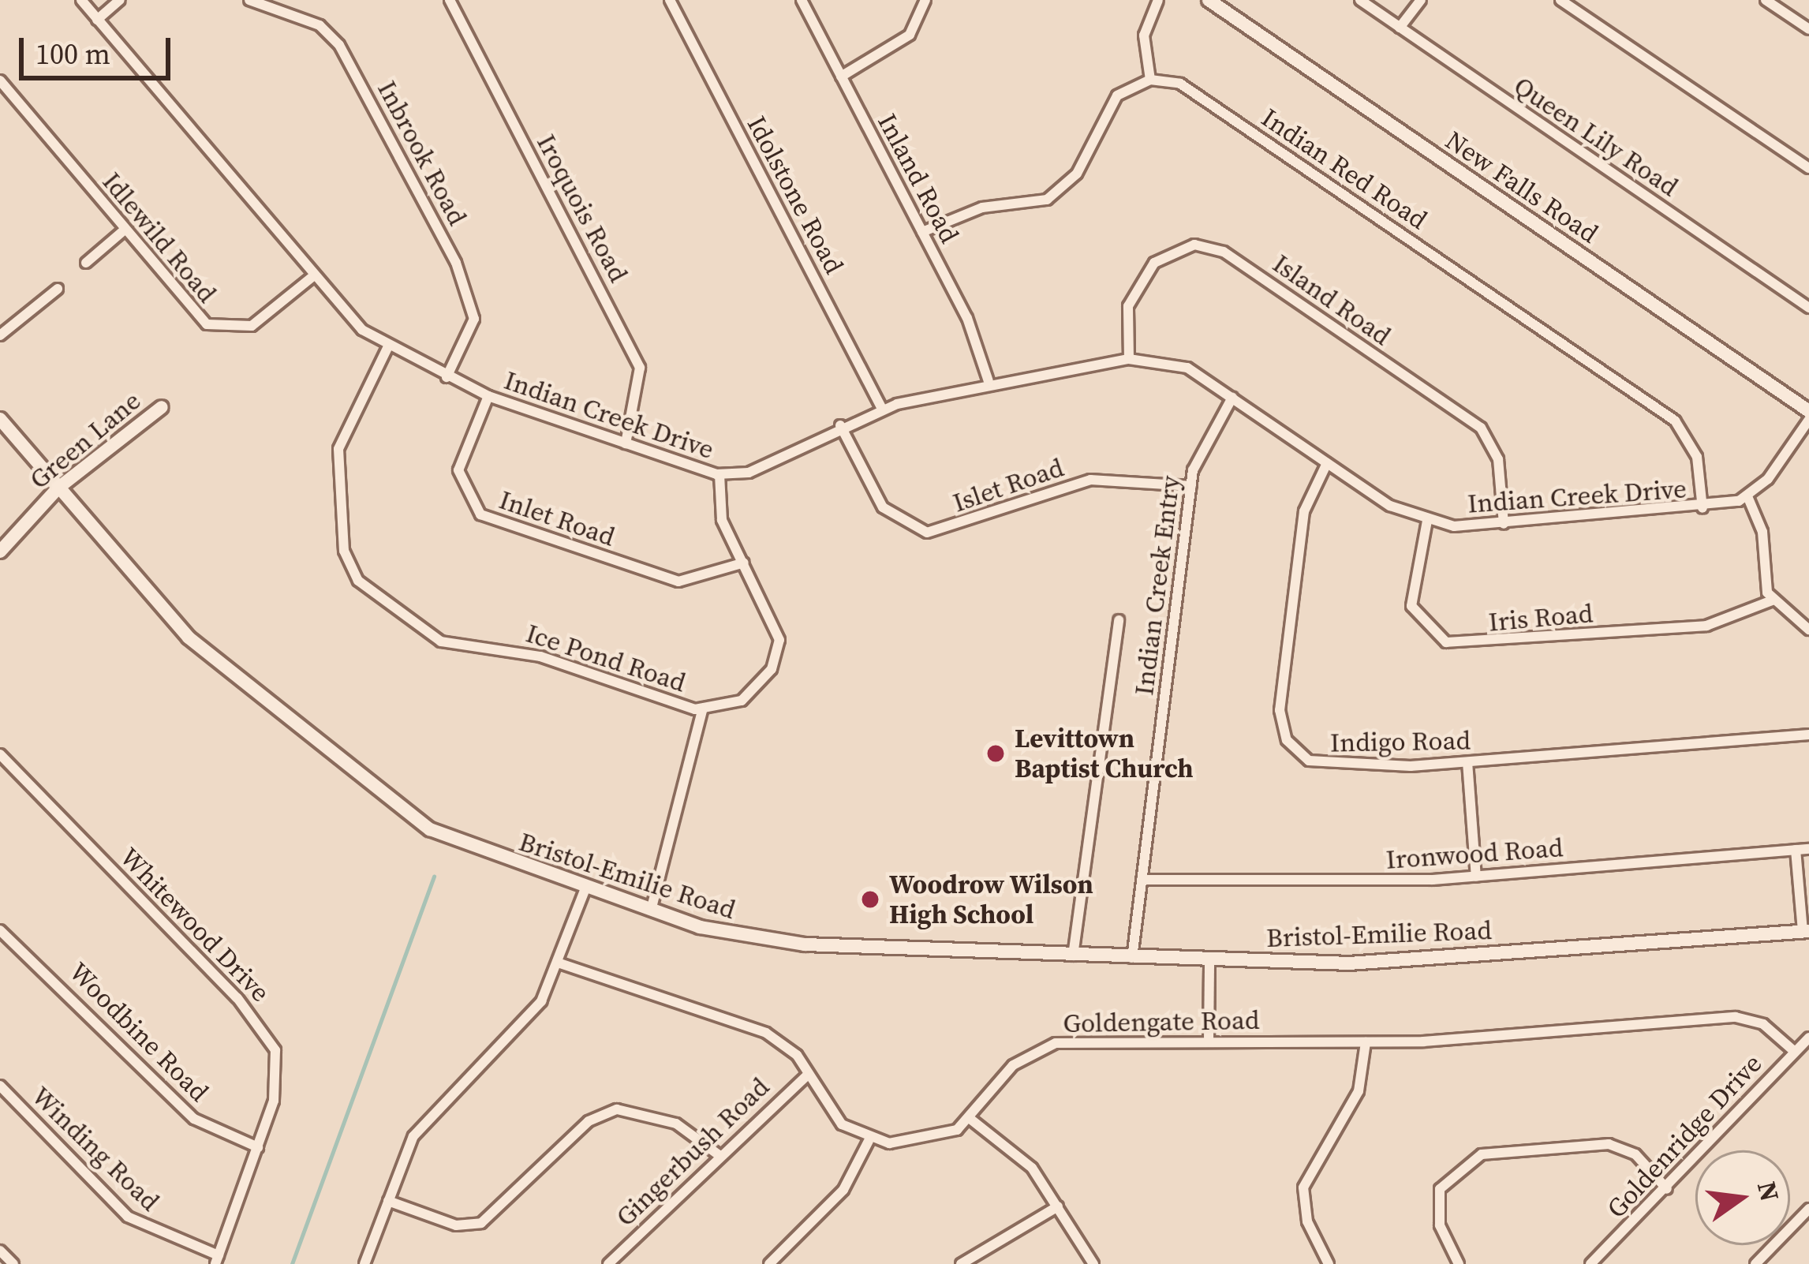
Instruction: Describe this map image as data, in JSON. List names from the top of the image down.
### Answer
{
  "streets": {
    "street": [
      "Queen Lily Road",
      "Inbrook Road",
      "Indian Red Road",
      "Inland Road",
      "New Falls Road",
      "Idolstone Road",
      "Iroquois Road",
      "Idlewild Road",
      "Island Road",
      "Indian Creek Drive",
      "Green Lane",
      "Islet Road",
      "Inlet Road",
      "Indian Creek Entry",
      "Iris Road",
      "Ice Pond Road",
      "Indigo Road",
      "Ironwood Road",
      "Bristol-Emilie Road",
      "Whitewood Drive",
      "Goldengate Road",
      "Woodbine Road",
      "Goldenridge Drive",
      "Winding Road",
      "Gingerbush Road"
    ]
  },
  "crossings": [
    ["Inbrook Road", "Indian Creek Drive"],
    ["Indian Red Road", "Indian Creek Drive"],
    ["Inland Road", "Indian Creek Drive"],
    ["Idolstone Road", "Indian Creek Drive"],
    ["Iroquois Road", "Indian Creek Drive"],
    ["Idlewild Road", "Indian Creek Drive"],
    ["Island Road", "Indian Creek Drive"],
    ["Indian Creek Drive", "Islet Road"],
    ["Indian Creek Drive", "Inlet Road"],
    ["Indian Creek Drive", "Indian Creek Entry"],
    ["Indian Creek Drive", "Iris Road"],
    ["Indian Creek Drive", "Ice Pond Road"],
    ["Indian Creek Drive", "Indigo Road"],
    ["Green Lane", "Bristol-Emilie Road"],
    ["Islet Road", "Indian Creek Entry"],
    ["Inlet Road", "Ice Pond Road"],
    ["Indian Creek Entry", "Ironwood Road"],
    ["Indian Creek Entry", "Bristol-Emilie Road"],
    ["Whitewood Drive", "Woodbine Road"],
    ["Whitewood Drive", "Winding Road"],
    ["Goldengate Road", "Goldenridge Drive"]
  ],
  "places": ["Levittown Baptist Church", "Woodrow Wilson High School"],
  "scale_bar": "100 m",
  "north": "right"
}
